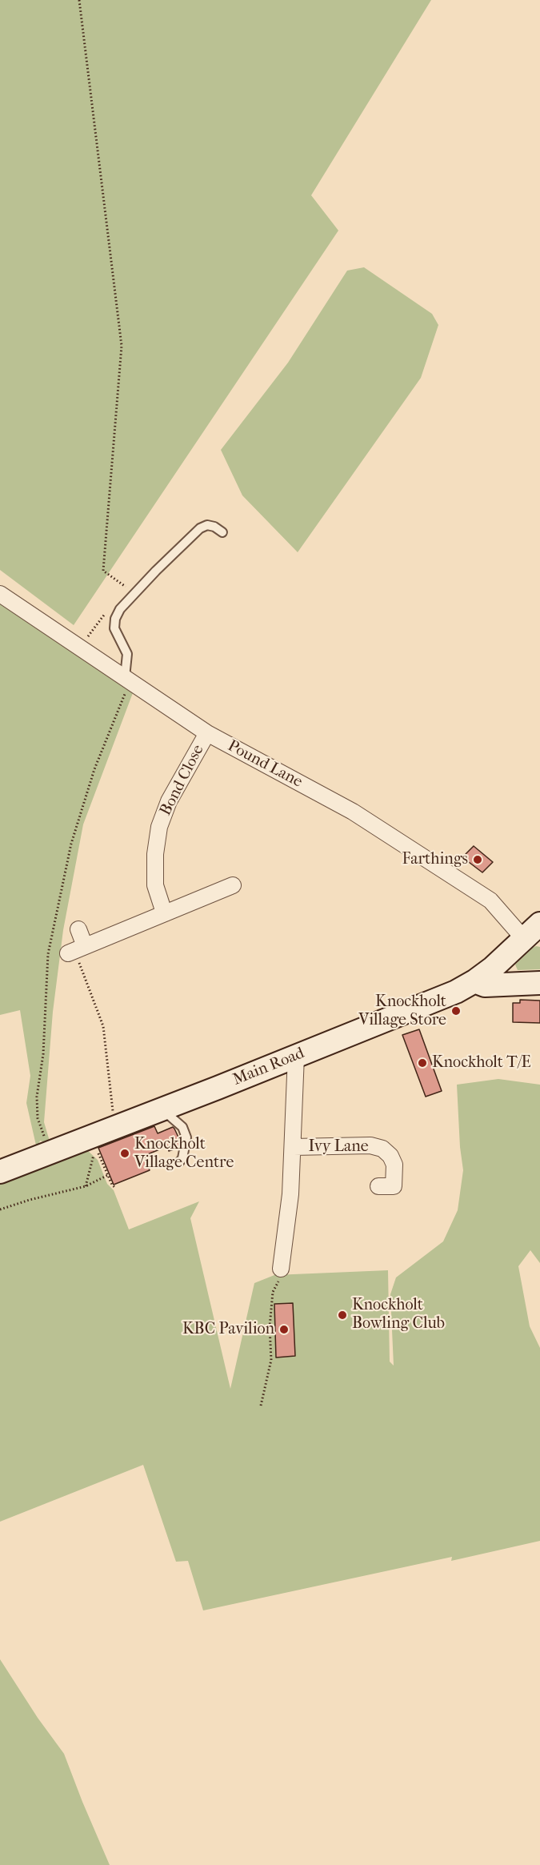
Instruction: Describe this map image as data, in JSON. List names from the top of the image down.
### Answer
{
  "streets": {
    "street": [
      "Pound Lane",
      "Bond Close",
      "Main Road",
      "Ivy Lane"
    ]
  },
  "crossings": [
    ["Pound Lane", "Bond Close"],
    ["Pound Lane", "Main Road"],
    ["Main Road", "Ivy Lane"]
  ],
  "places": [
    "Farthings",
    "Knockholt Village Store",
    "Knockholt T/E",
    "Knockholt Village Centre",
    "Knockholt Bowling Club",
    "KBC Pavilion"
  ]
}
